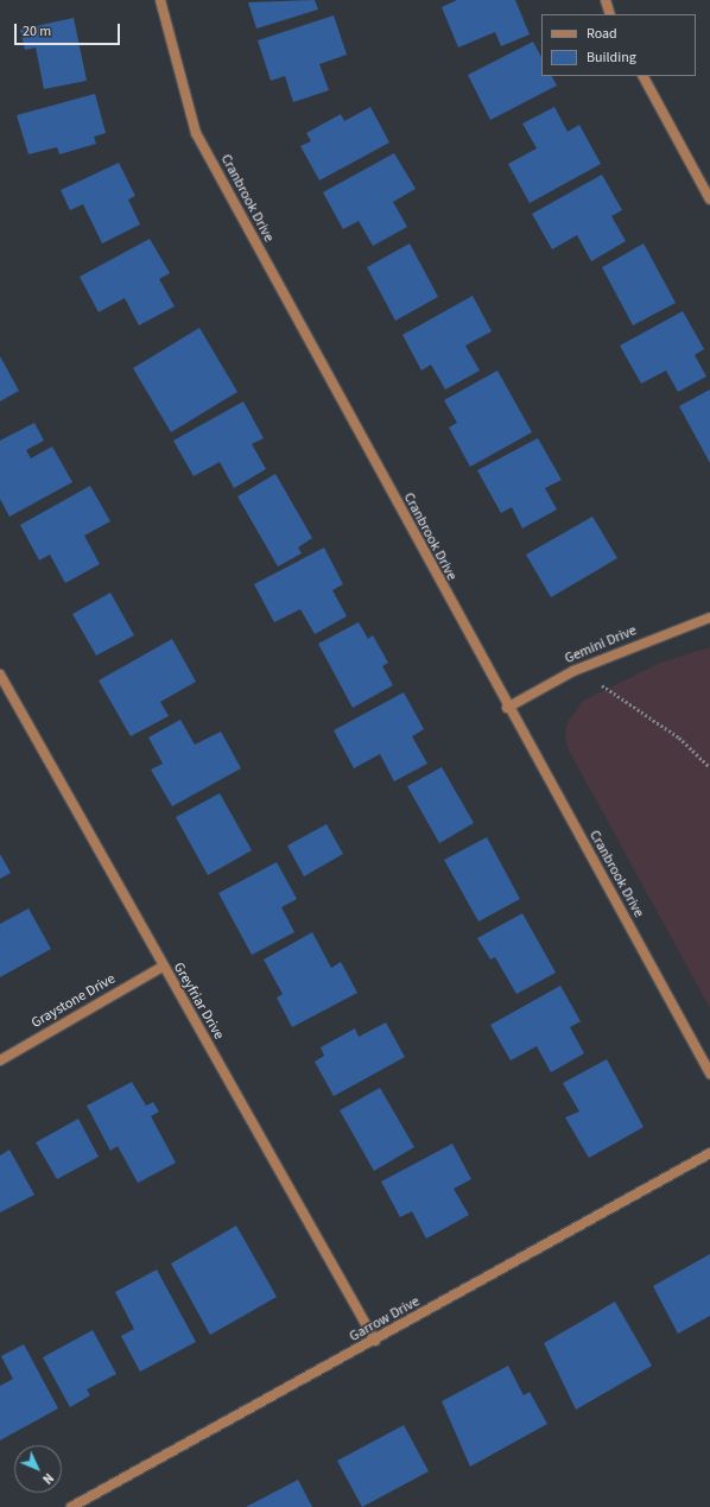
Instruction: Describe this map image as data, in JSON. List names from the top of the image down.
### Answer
{
  "streets": {
    "street": [
      "Cranbrook Drive",
      "Gemini Drive",
      "Graystone Drive",
      "Greyfriar Drive",
      "Garrow Drive"
    ]
  },
  "crossings": [
    ["Cranbrook Drive", "Gemini Drive"],
    ["Graystone Drive", "Greyfriar Drive"],
    ["Greyfriar Drive", "Garrow Drive"]
  ],
  "legend": ["Road", "Building"],
  "scale_bar": "20 m",
  "north": "bottom right"
}
